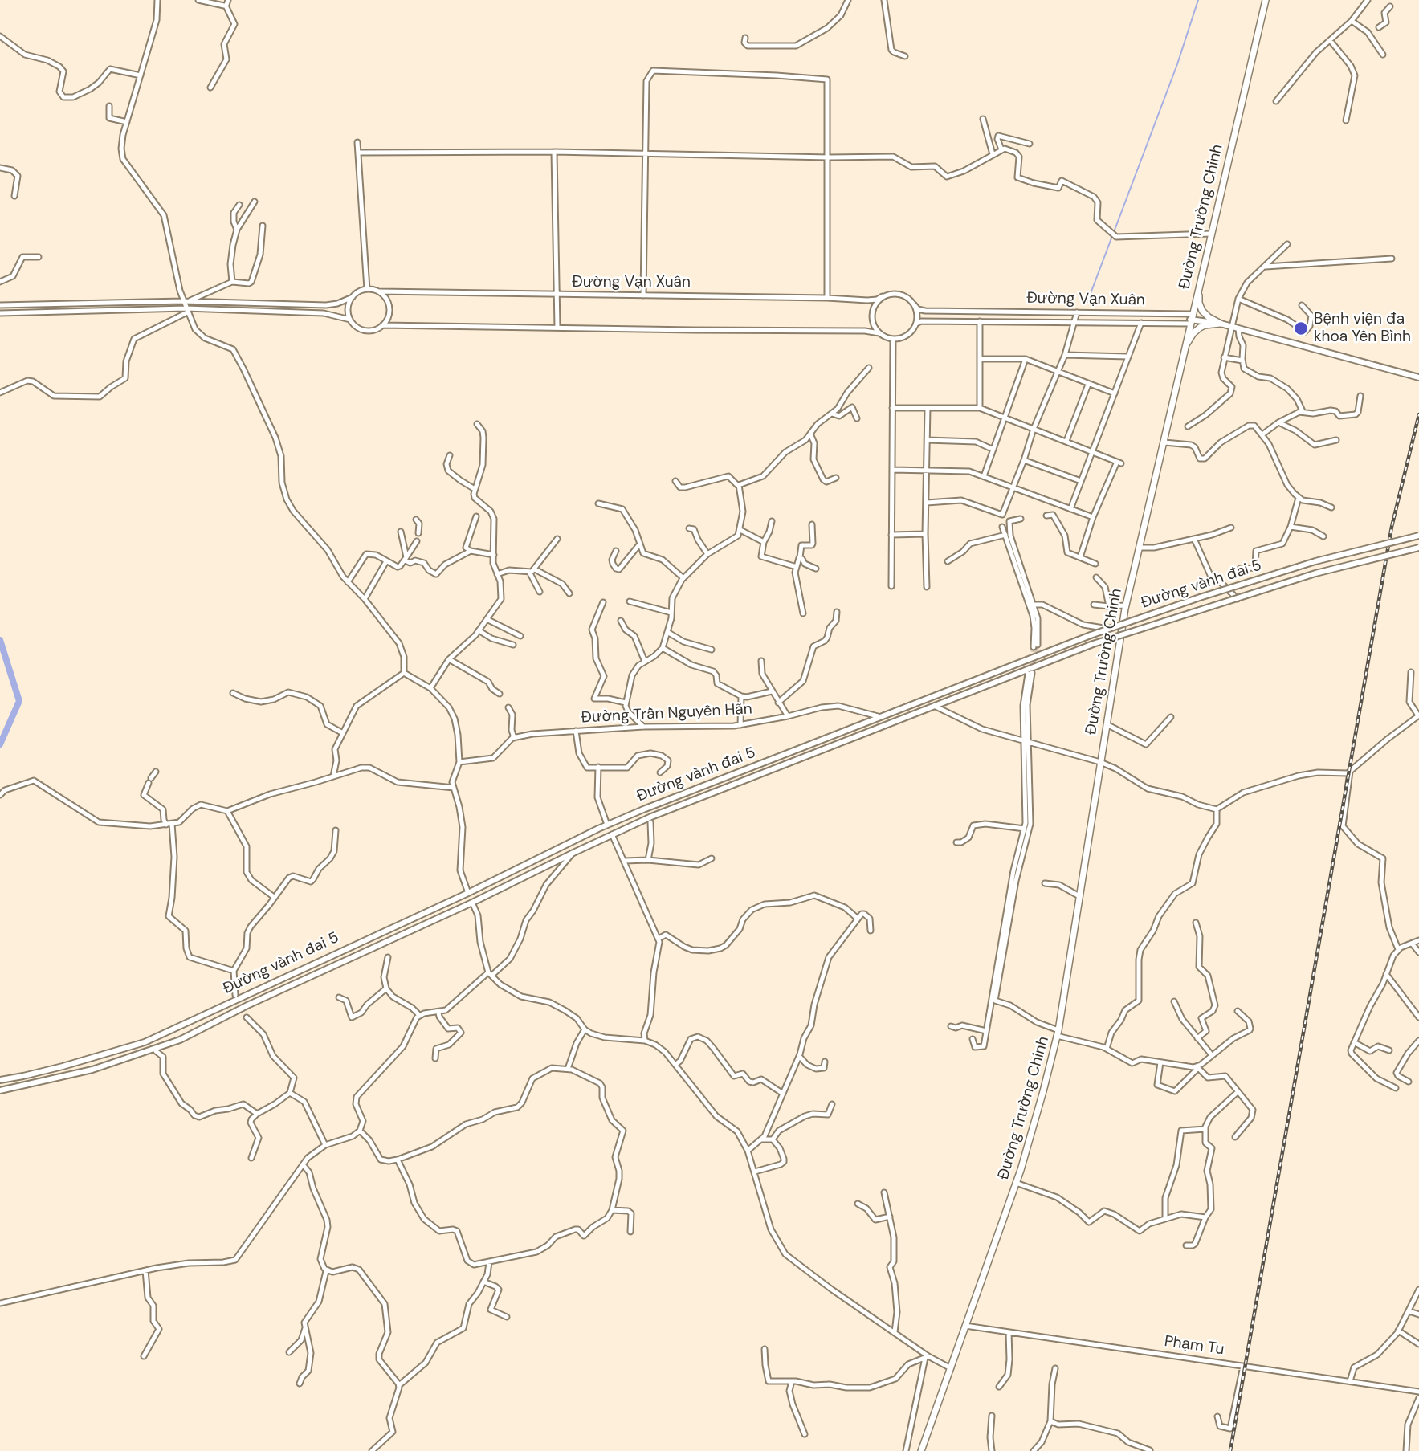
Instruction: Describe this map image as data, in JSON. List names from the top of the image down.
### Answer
{
  "streets": {
    "highway": ["Đường Trường Chinh"],
    "main road": ["Đường Vạn Xuân", "Đường vành đai 5"],
    "street": ["Đường Trần Nguyên Hãn", "Phạm Tu"]
  },
  "crossings": [
    ["Đường Trường Chinh", "Đường Vạn Xuân"],
    ["Đường Trường Chinh", "Phạm Tu"],
    ["Đường vành đai 5", "Đường Trần Nguyên Hãn"]
  ],
  "places": ["Bệnh viện đa khoa Yên Bình"]
}
